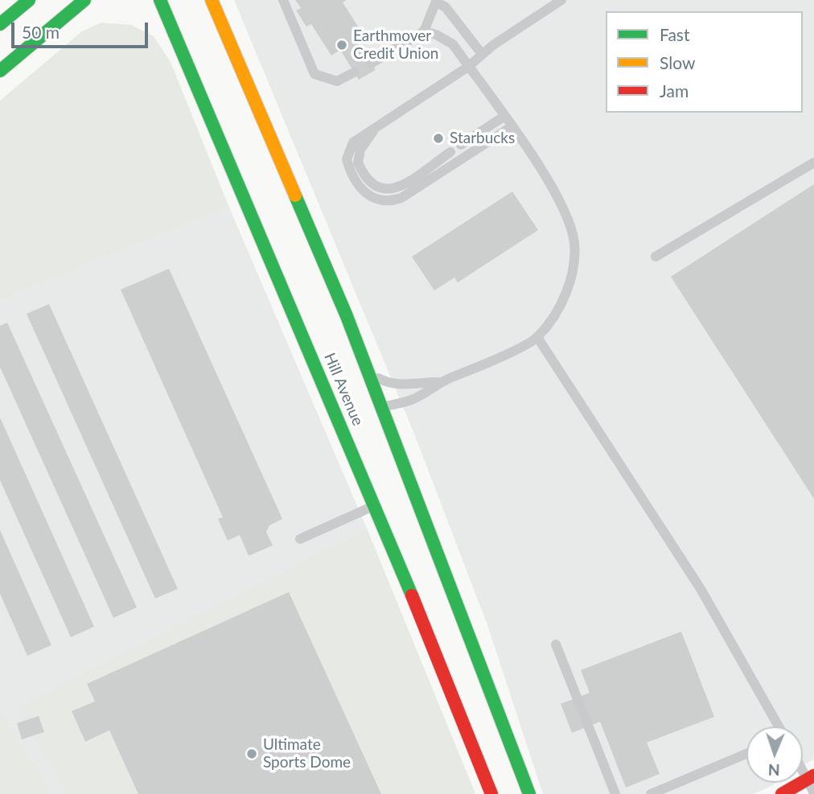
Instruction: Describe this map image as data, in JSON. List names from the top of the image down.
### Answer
{
  "streets": {
    "main road": ["Hill Avenue"]
  },
  "places": ["Earthmover Credit Union", "Starbucks", "Ultimate Sports Dome"],
  "legend": ["Fast", "Slow", "Jam"],
  "scale_bar": "50 m",
  "north": "bottom"
}
